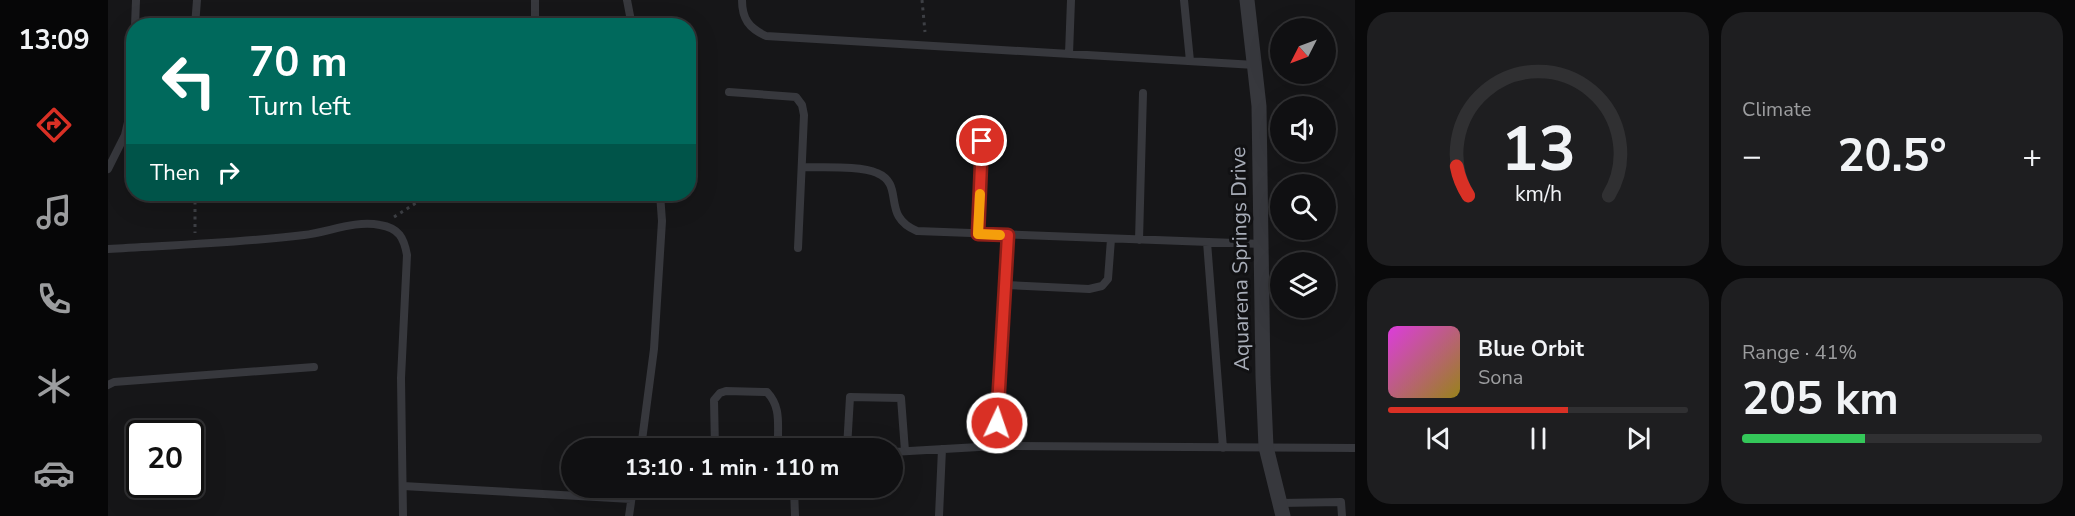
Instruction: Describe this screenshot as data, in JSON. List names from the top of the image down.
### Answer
{
  "streets": {
    "street": ["Aquarena Springs Drive"]
  },
  "north": "bottom left",
  "page": {
    "tabs": "13:09",
    "tile": [
      "Climate",
      ["Range · 41%", "205 km"]
    ],
    "turn": ["70 m", "Turn left"],
    "heat": ["−", "20.5°", "+"],
    "then": "Then",
    "song": ["Blue Orbit", "Sona"],
    "limit": "20",
    "trip": "13:10 · 1 min · 110 m",
    "gauge": ["13", "km/h"]
  }
}
